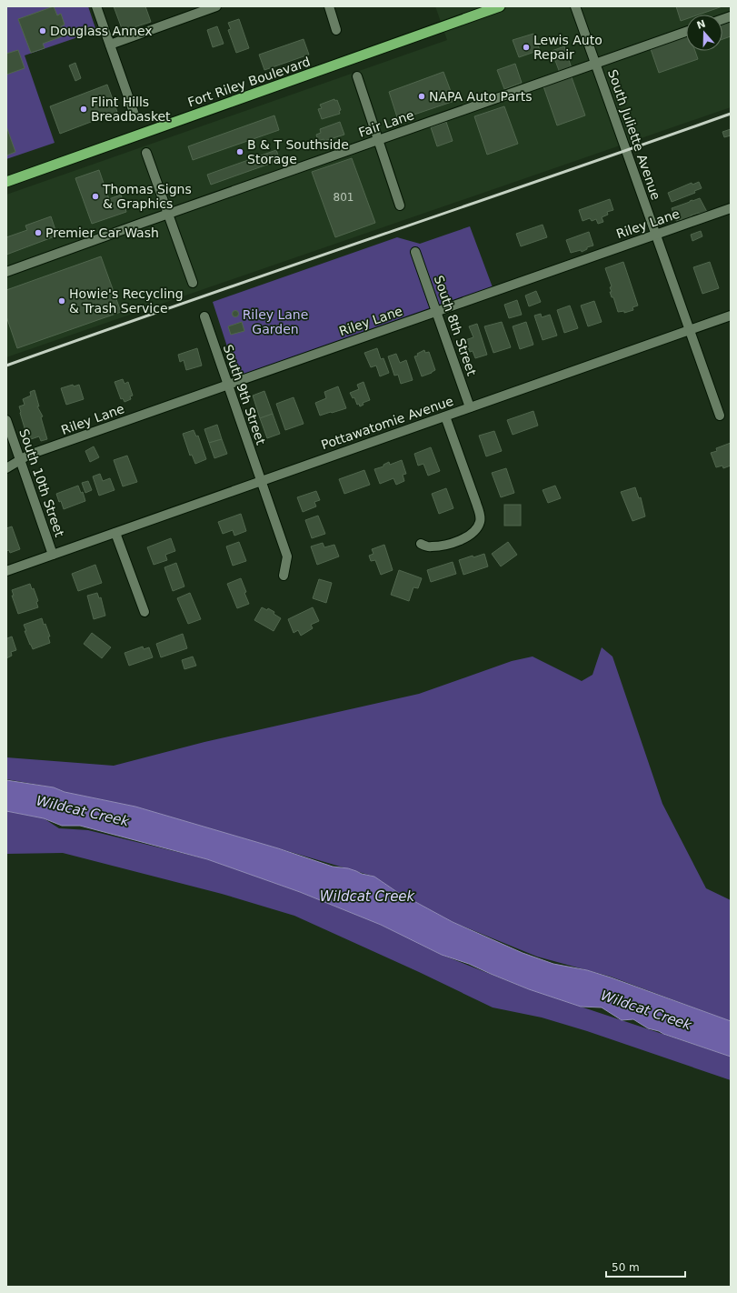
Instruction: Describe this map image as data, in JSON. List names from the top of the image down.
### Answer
{
  "streets": {
    "highway": ["Fort Riley Boulevard"],
    "street": [
      "Fair Lane",
      "South Juliette Avenue",
      "Riley Lane",
      "South 8th Street",
      "South 9th Street",
      "Pottawatomie Avenue",
      "South 10th Street"
    ]
  },
  "crossings": [
    ["Fair Lane", "South Juliette Avenue"],
    ["South Juliette Avenue", "Riley Lane"],
    ["South Juliette Avenue", "Pottawatomie Avenue"],
    ["Riley Lane", "South 8th Street"],
    ["Riley Lane", "South 9th Street"],
    ["Riley Lane", "South 10th Street"],
    ["South 8th Street", "Pottawatomie Avenue"],
    ["South 9th Street", "Pottawatomie Avenue"],
    ["Pottawatomie Avenue", "South 10th Street"]
  ],
  "water": ["Wildcat Creek"],
  "parks": ["Riley Lane Garden"],
  "places": [
    "Douglass Annex",
    "Lewis Auto Repair",
    "NAPA Auto Parts",
    "Flint Hills Breadbasket",
    "B & T Southside Storage",
    "Thomas Signs & Graphics",
    "Premier Car Wash",
    "Howie's Recycling & Trash Service"
  ],
  "house_numbers": ["801"],
  "scale_bar": "50 m",
  "north": "top"
}
